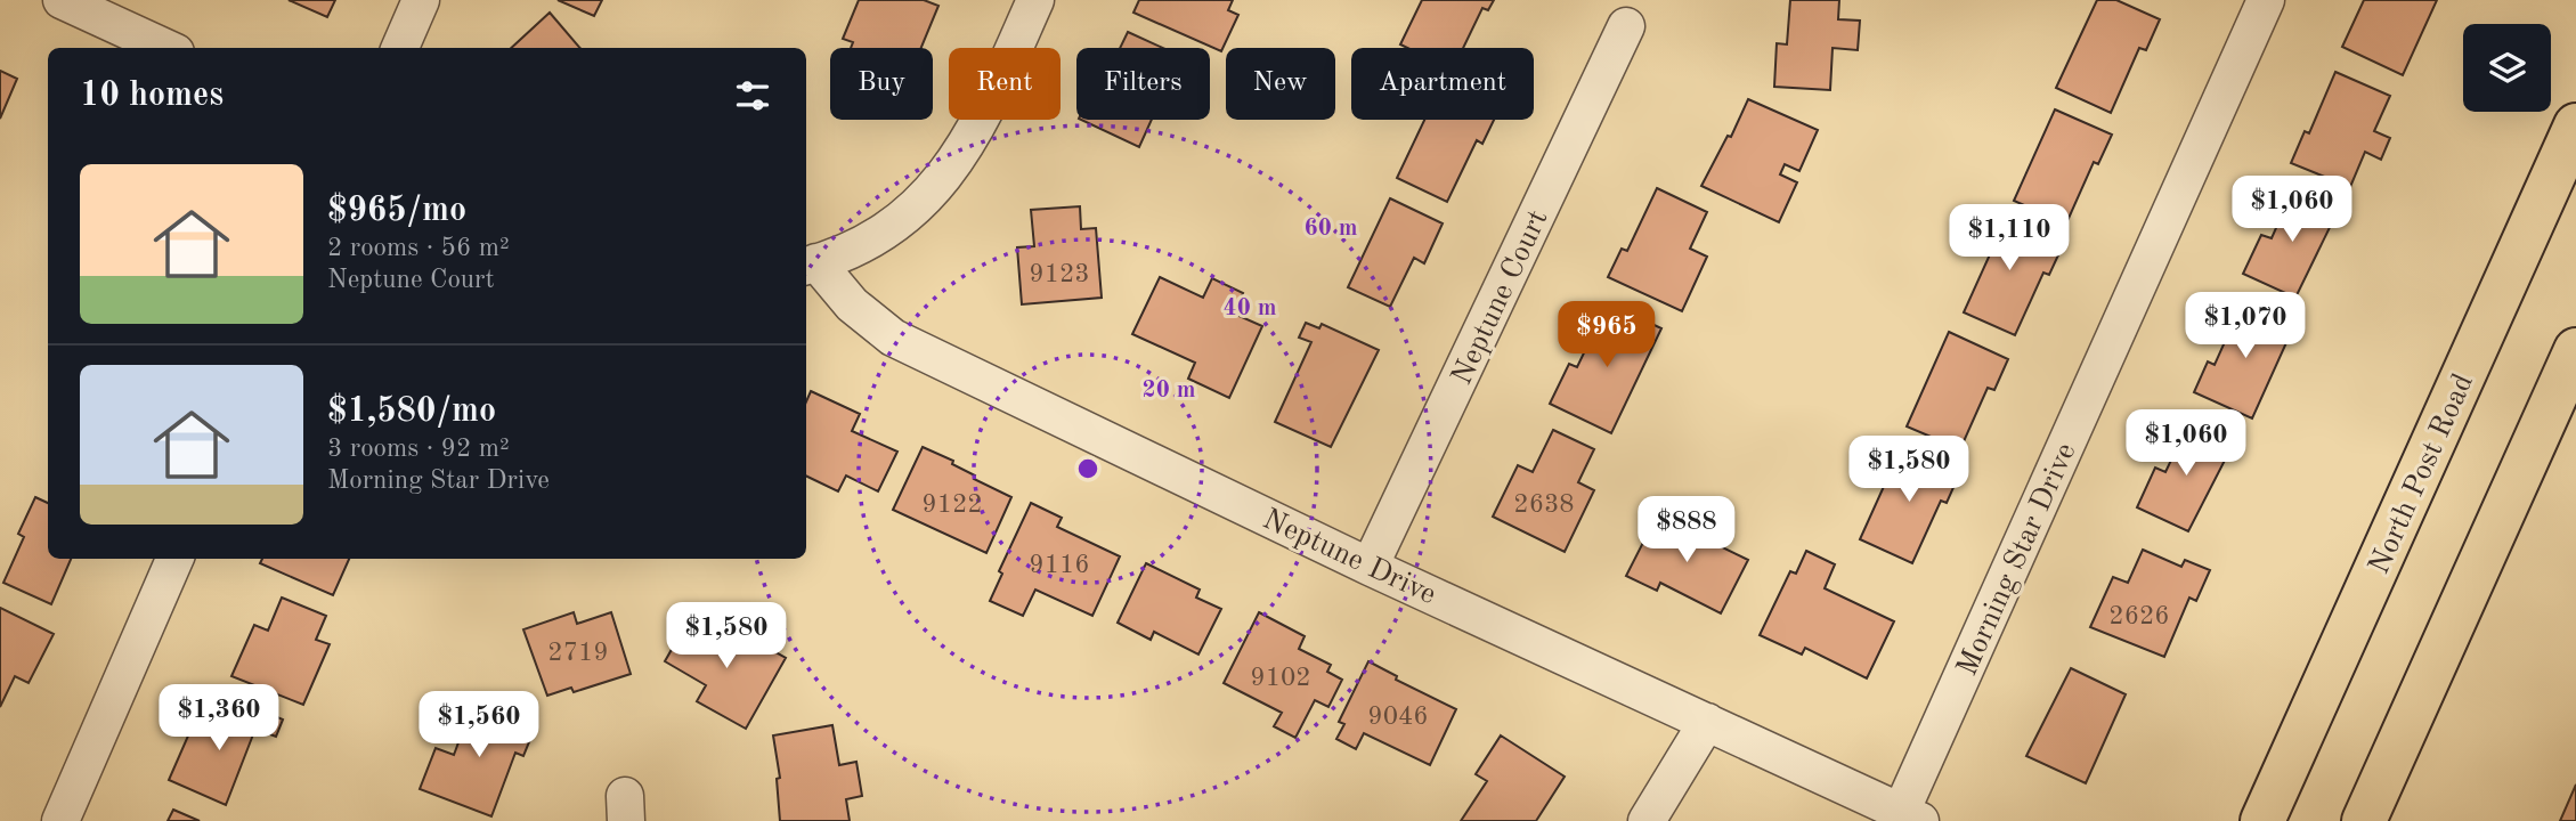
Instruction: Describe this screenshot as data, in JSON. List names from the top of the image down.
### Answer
{
  "streets": {
    "main road": ["North Post Road"],
    "street": ["Neptune Court", "Neptune Drive", "Morning Star Drive"]
  },
  "crossings": [
    ["Neptune Court", "Neptune Drive"],
    ["Neptune Drive", "Morning Star Drive"]
  ],
  "house_numbers": [
    "9123",
    "9122",
    "2638",
    "9116",
    "2626",
    "2719",
    "9102",
    "9046"
  ],
  "page": {
    "chip": [
      "Buy",
      "Rent",
      "Filters",
      "New",
      "Apartment"
    ],
    "heading": "10 homes",
    "list": [
      {
        "name": "$965/mo",
        "note": "2 rooms · 56 m² · Neptune Court"
      },
      {
        "name": "$1,580/mo",
        "note": "3 rooms · 92 m² · Morning Star Drive"
      }
    ],
    "price": [
      "$1,060",
      "$1,110",
      "$1,070",
      "$965",
      "$1,060",
      "$1,580",
      "$888",
      "$1,580",
      "$1,360",
      "$1,560"
    ]
  },
  "rings": ["60 m", "40 m", "20 m"]
}
